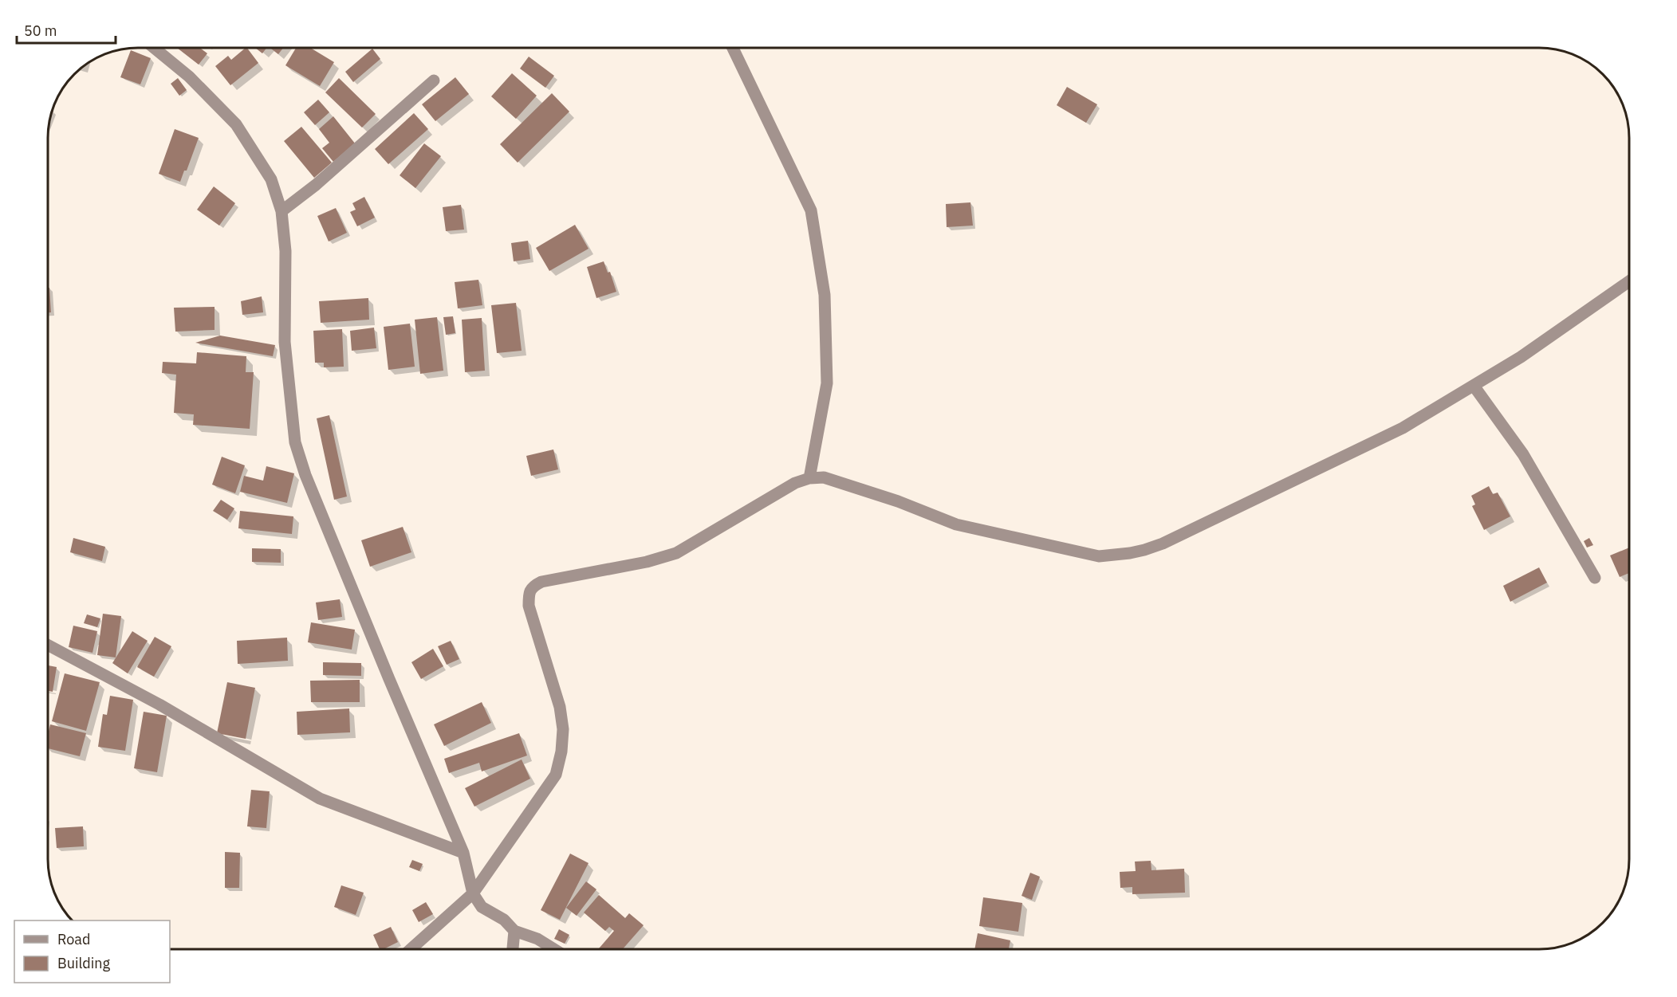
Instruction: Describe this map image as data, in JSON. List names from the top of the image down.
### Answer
{
  "legend": ["Road", "Building"],
  "scale_bar": "50 m"
}
